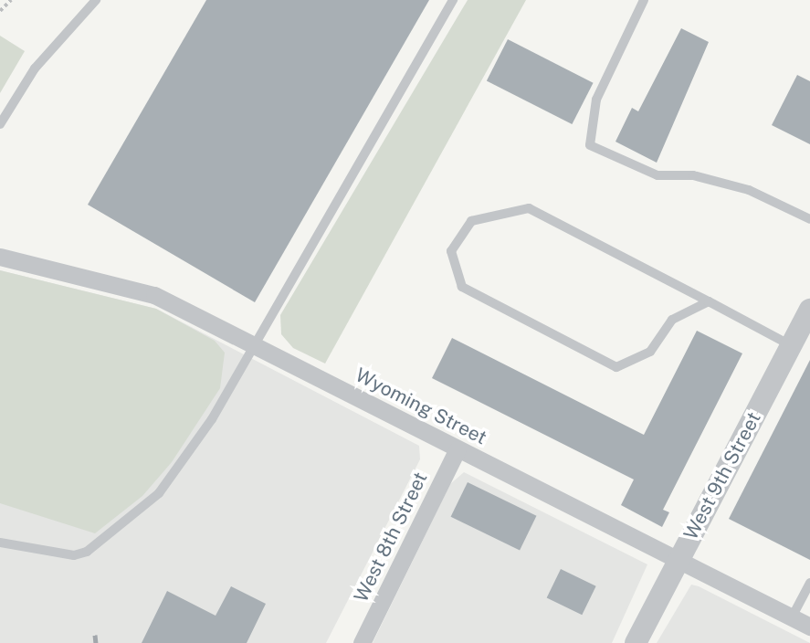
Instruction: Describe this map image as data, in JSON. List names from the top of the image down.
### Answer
{
  "streets": {
    "street": ["Wyoming Street", "West 9th Street", "West 8th Street"]
  },
  "crossings": [
    ["Wyoming Street", "West 9th Street"],
    ["Wyoming Street", "West 8th Street"]
  ]
}
